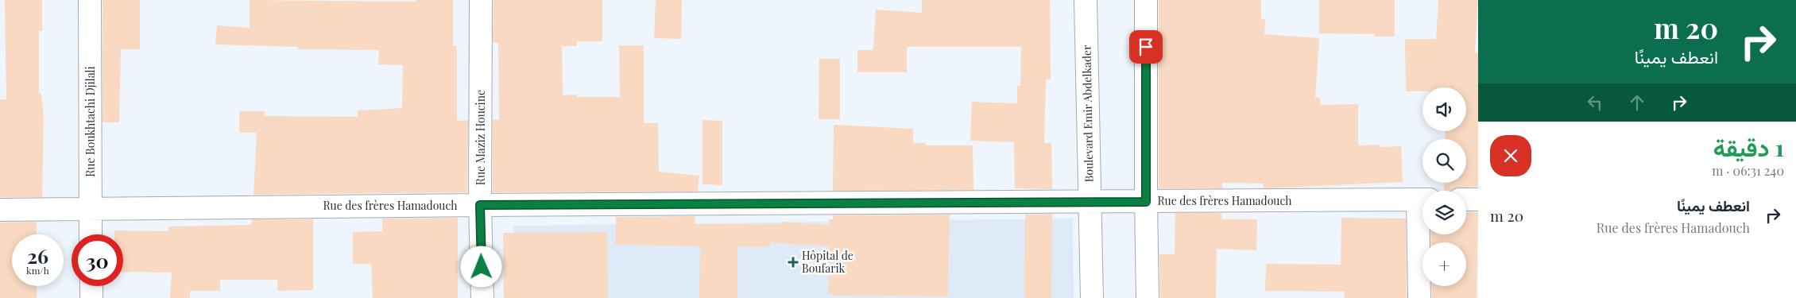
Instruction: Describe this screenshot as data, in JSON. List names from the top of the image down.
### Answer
{
  "streets": {
    "street": [
      "Boulevard Emir Abdelkader",
      "Rue Boukhtachi Djilali",
      "Rue Maziz Houcine",
      "Rue des frères Hamadouch"
    ]
  },
  "crossings": [
    ["Boulevard Emir Abdelkader", "Rue des frères Hamadouch"],
    ["Rue Boukhtachi Djilali", "Rue des frères Hamadouch"],
    ["Rue Maziz Houcine", "Rue des frères Hamadouch"]
  ],
  "places": {
    "health": ["Hôpital de Boufarik"]
  },
  "page": {
    "turn": ["20 m", "انعطف يمينًا"],
    "map_buttons": "+",
    "heading": ["1 دقيقة", "240 m · 06:31"],
    "list": [
      {
        "name": "انعطف يمينًا",
        "note": "Rue des frères Hamadouch",
        "value": "20 m"
      }
    ],
    "speed": "26 km/h",
    "limit": "30"
  }
}
